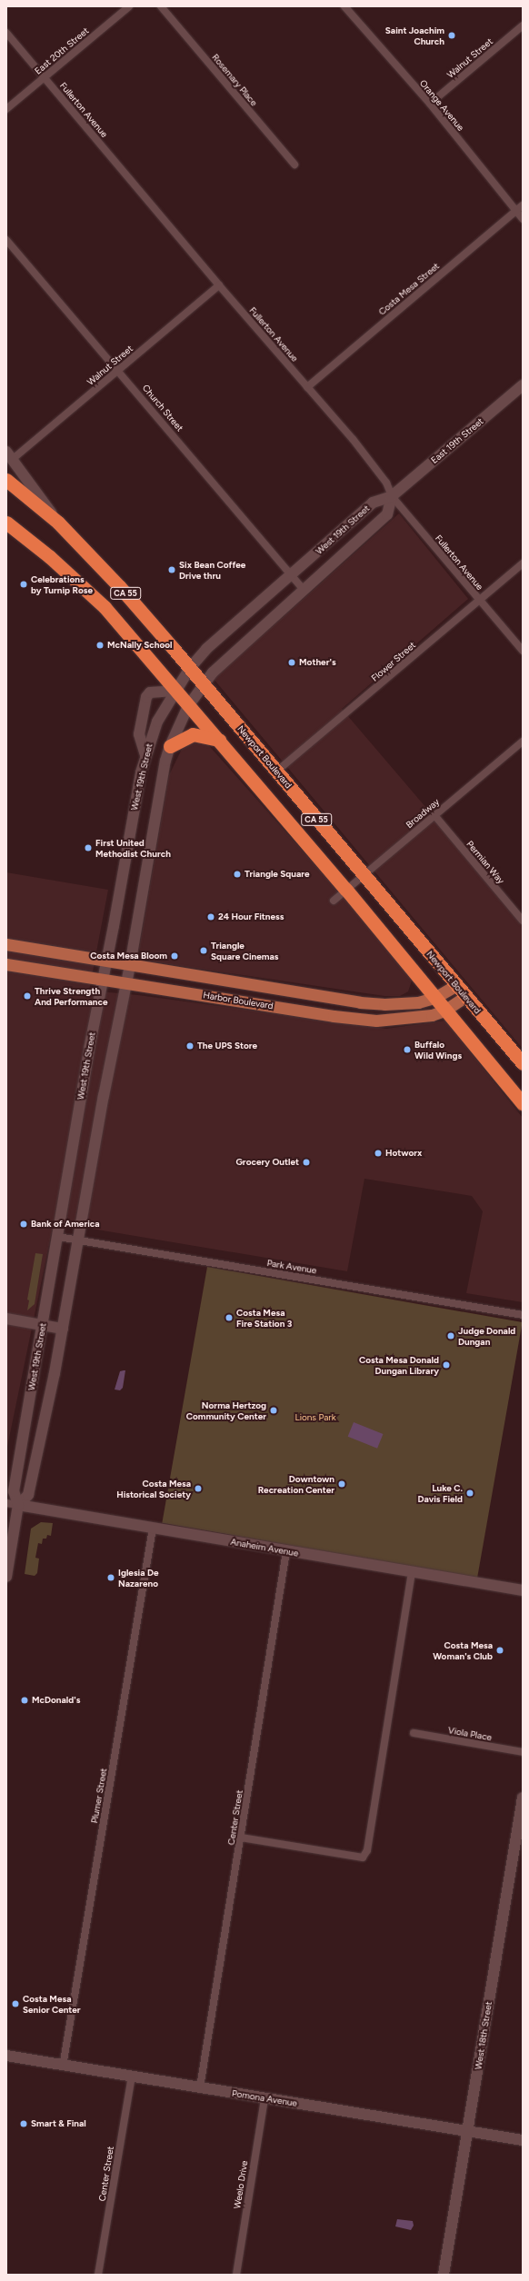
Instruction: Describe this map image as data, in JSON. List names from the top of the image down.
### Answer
{
  "streets": {
    "highway": ["CA 55", "Newport Boulevard"],
    "main road": ["Harbor Boulevard"],
    "street": [
      "East 20th Street",
      "Walnut Street",
      "Rosemary Place",
      "Orange Avenue",
      "Fullerton Avenue",
      "Costa Mesa Street",
      "Church Street",
      "East 19th Street",
      "West 19th Street",
      "Flower Street",
      "Broadway",
      "Permian Way",
      "Park Avenue",
      "Anaheim Avenue",
      "Viola Place",
      "Plumer Street",
      "Center Street",
      "West 18th Street",
      "Pomona Avenue",
      "Weelo Drive"
    ]
  },
  "crossings": [
    ["East 20th Street", "Fullerton Avenue"],
    ["Walnut Street", "Orange Avenue"],
    ["Walnut Street", "Fullerton Avenue"],
    ["Walnut Street", "Church Street"],
    ["Walnut Street", "Newport Boulevard"],
    ["Orange Avenue", "Costa Mesa Street"],
    ["Fullerton Avenue", "Costa Mesa Street"],
    ["Fullerton Avenue", "East 19th Street"],
    ["Fullerton Avenue", "West 19th Street"],
    ["Fullerton Avenue", "Flower Street"],
    ["Church Street", "West 19th Street"],
    ["East 19th Street", "West 19th Street"],
    ["West 19th Street", "CA 55"],
    ["West 19th Street", "Newport Boulevard"],
    ["West 19th Street", "Harbor Boulevard"],
    ["West 19th Street", "Park Avenue"],
    ["West 19th Street", "Anaheim Avenue"],
    ["CA 55", "Newport Boulevard"],
    ["CA 55", "Broadway"],
    ["CA 55", "Harbor Boulevard"],
    ["Flower Street", "Newport Boulevard"],
    ["Newport Boulevard", "Broadway"],
    ["Newport Boulevard", "Harbor Boulevard"],
    ["Broadway", "Permian Way"],
    ["Anaheim Avenue", "Plumer Street"],
    ["Anaheim Avenue", "Center Street"],
    ["Plumer Street", "Pomona Avenue"],
    ["Center Street", "Pomona Avenue"],
    ["West 18th Street", "Pomona Avenue"],
    ["Pomona Avenue", "Weelo Drive"]
  ],
  "parks": ["Lions Park"],
  "places": [
    "Saint Joachim Church",
    "Six Bean Coffee Drive thru",
    "Celebrations by Turnip Rose",
    "McNally School",
    "Mother's",
    "First United Methodist Church",
    "Triangle Square",
    "24 Hour Fitness",
    "Triangle Square Cinemas",
    "Costa Mesa Bloom",
    "Thrive Strength And Performance",
    "The UPS Store",
    "Buffalo Wild Wings",
    "Hotworx",
    "Grocery Outlet",
    "Bank of America",
    "Costa Mesa Fire Station 3",
    "Judge Donald Dungan",
    "Costa Mesa Donald Dungan Library",
    "Norma Hertzog Community Center",
    "Downtown Recreation Center",
    "Costa Mesa Historical Society",
    "Luke C. Davis Field",
    "Iglesia De Nazareno",
    "Costa Mesa Woman's Club",
    "McDonald's",
    "Costa Mesa Senior Center",
    "Smart & Final"
  ]
}
